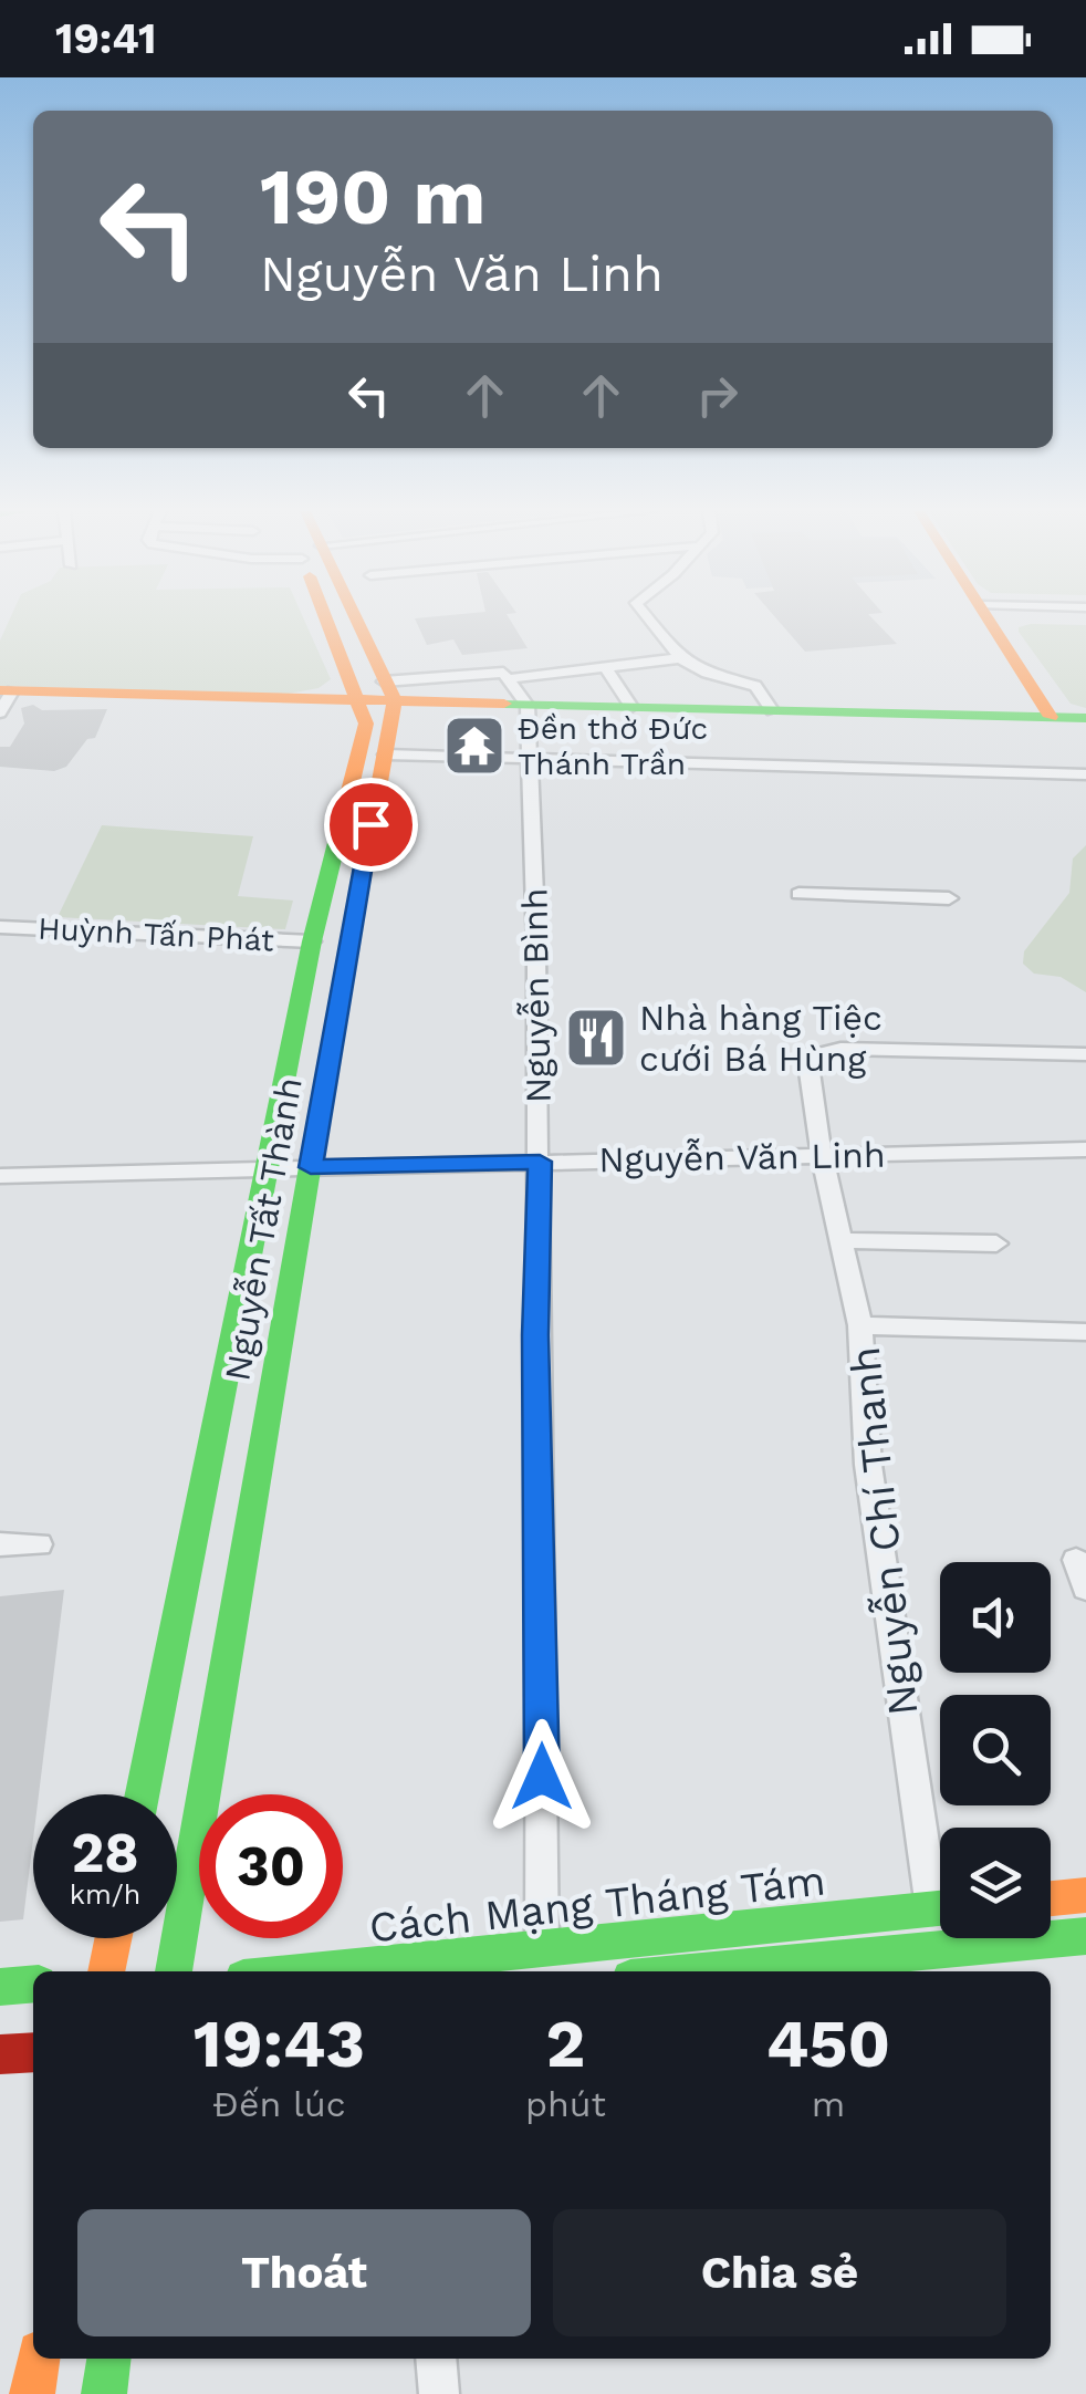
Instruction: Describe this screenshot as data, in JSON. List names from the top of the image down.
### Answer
{
  "streets": {
    "main road": ["Nguyễn Tất Thành", "Cách Mạng Tháng Tám"],
    "street": [
      "Huỳnh Tấn Phát",
      "Nguyễn Bình",
      "Nguyễn Văn Linh",
      "Nguyễn Chí Thanh"
    ]
  },
  "crossings": [
    ["Huỳnh Tấn Phát", "Nguyễn Tất Thành"],
    ["Nguyễn Bình", "Nguyễn Văn Linh"],
    ["Nguyễn Bình", "Cách Mạng Tháng Tám"],
    ["Nguyễn Văn Linh", "Nguyễn Tất Thành"],
    ["Nguyễn Văn Linh", "Nguyễn Chí Thanh"]
  ],
  "places": {
    "temple": ["Đền thờ Đức Thánh Trần"],
    "restaurant": ["Nhà hàng Tiệc cưới Bá Hùng"]
  },
  "page": {
    "status": "19:41",
    "turn": ["190 m", "Nguyễn Văn Linh"],
    "speed": "28 km/h",
    "limit": "30",
    "eta": [
      "19:43",
      "Đến lúc",
      "2",
      "phút",
      "450",
      "m"
    ],
    "buttons": ["Thoát", "Chia sẻ"]
  }
}
